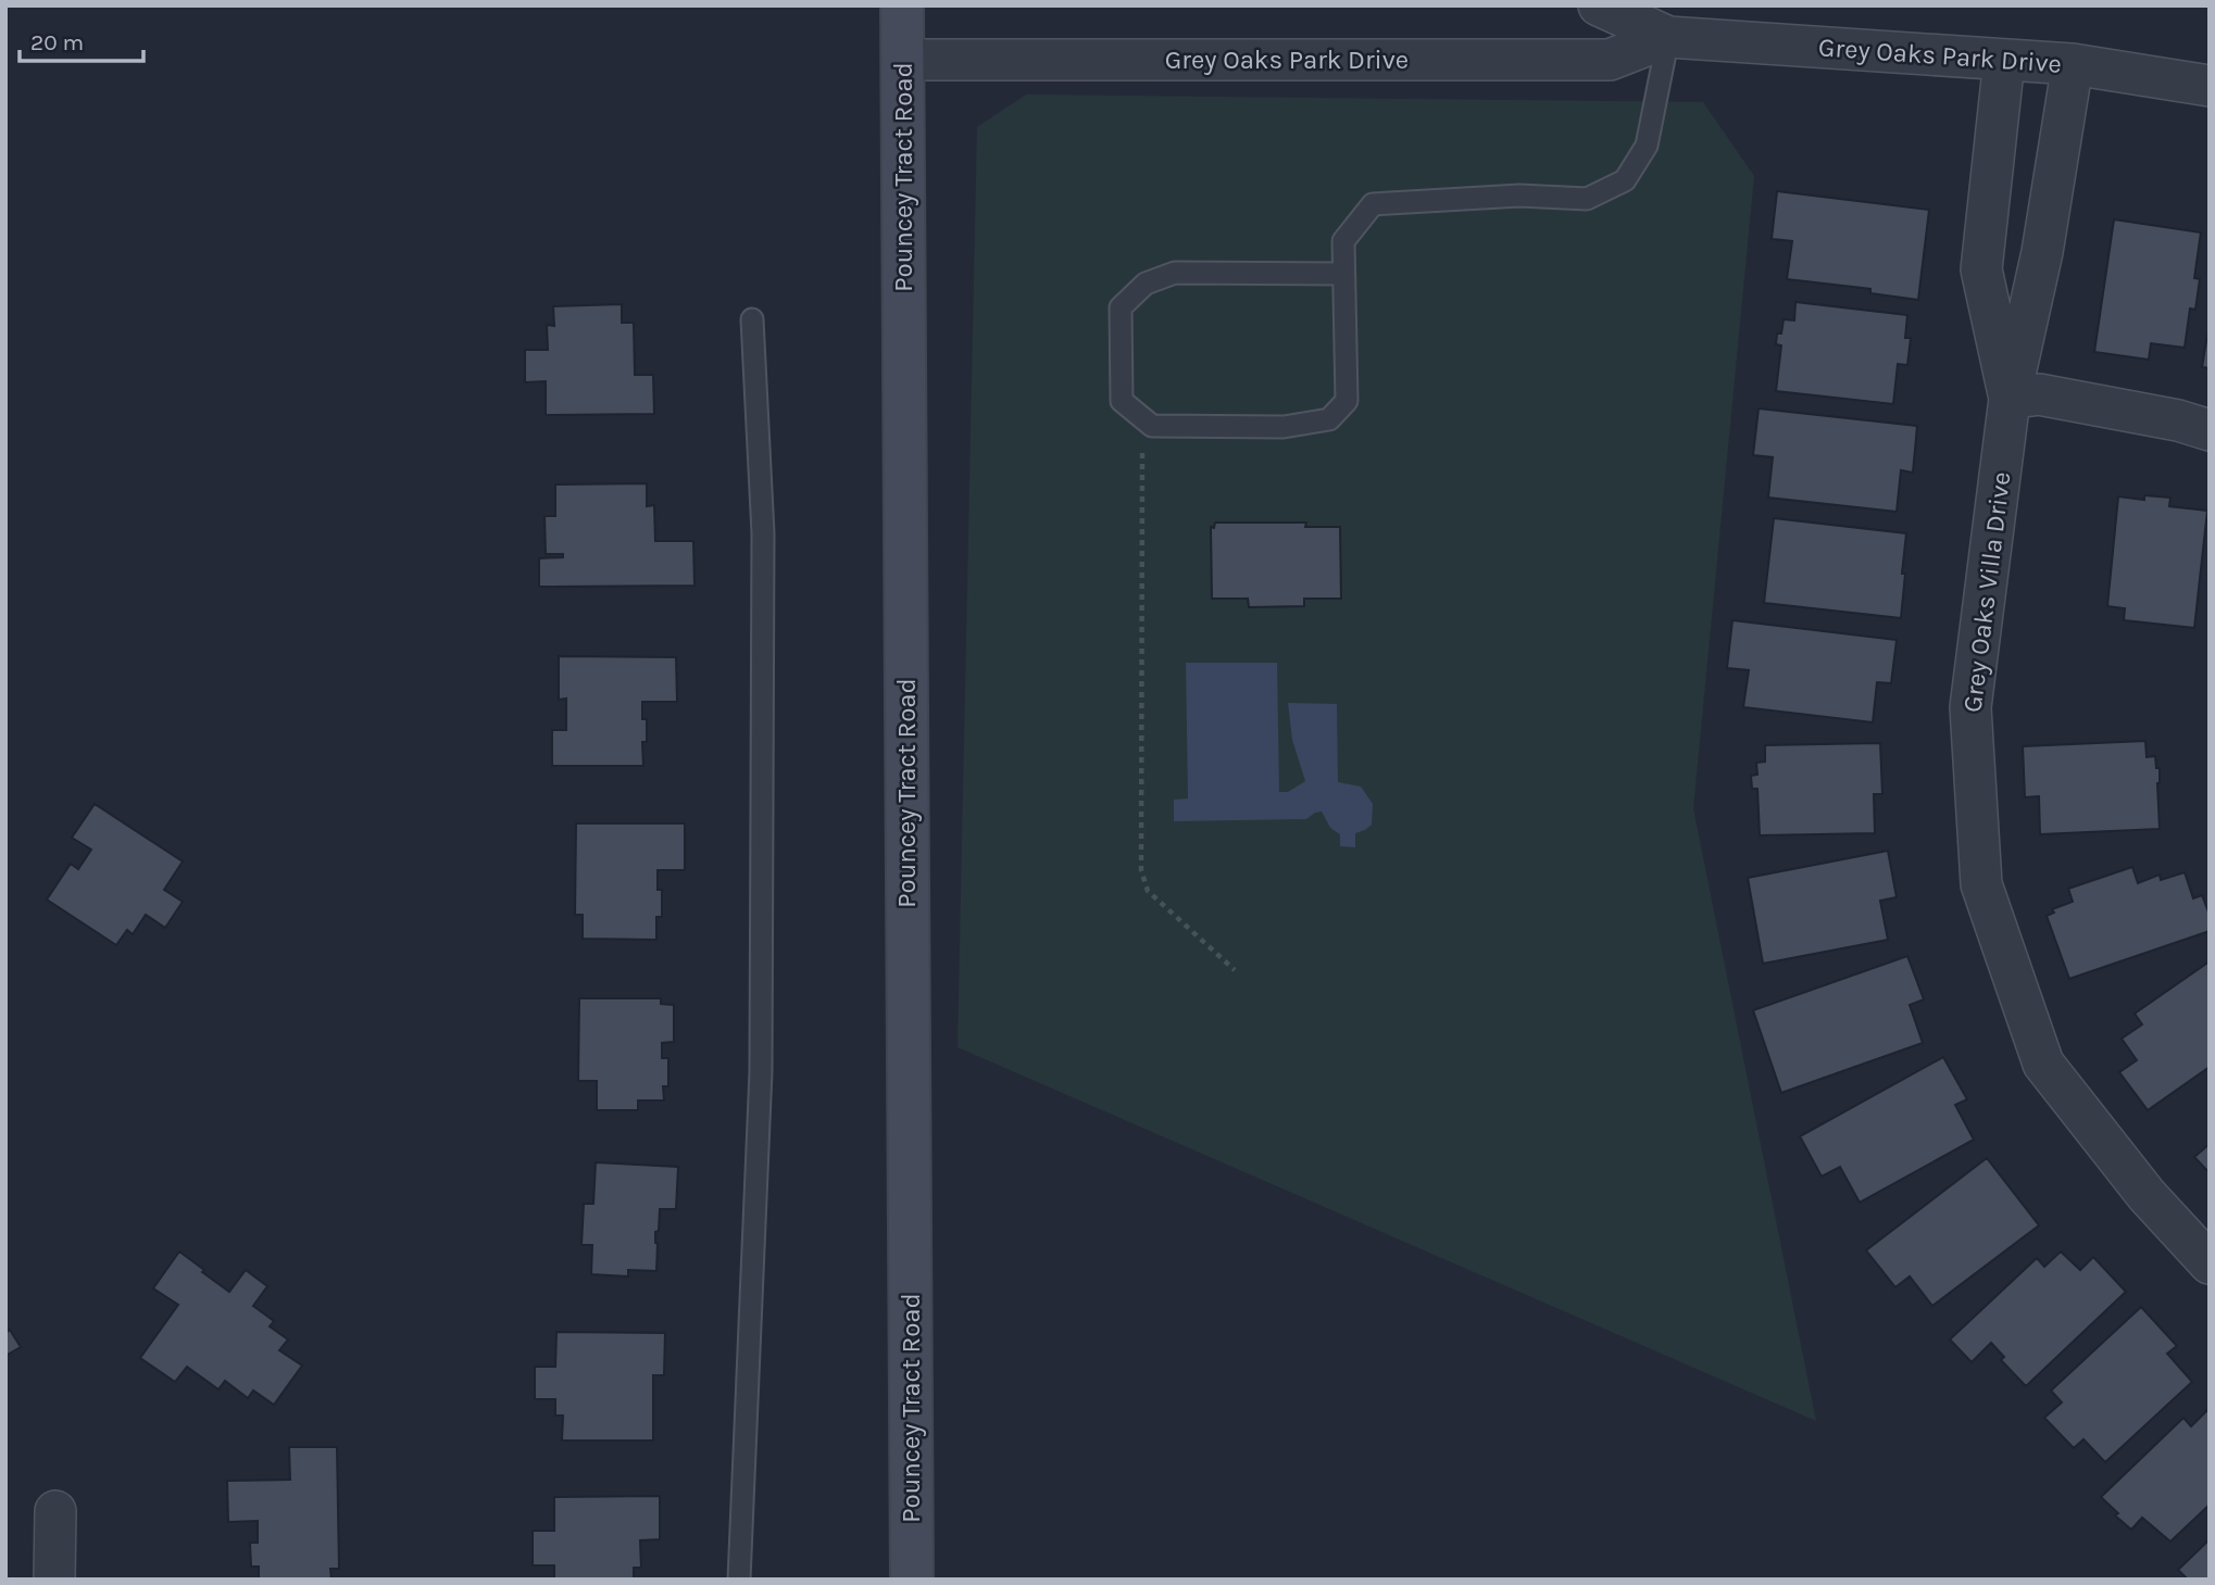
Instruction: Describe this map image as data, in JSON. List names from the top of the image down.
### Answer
{
  "streets": {
    "main road": ["Pouncey Tract Road"],
    "street": ["Grey Oaks Park Drive", "Grey Oaks Villa Drive"]
  },
  "crossings": [
    ["Grey Oaks Park Drive", "Pouncey Tract Road"],
    ["Grey Oaks Park Drive", "Grey Oaks Villa Drive"]
  ],
  "scale_bar": "20 m"
}
